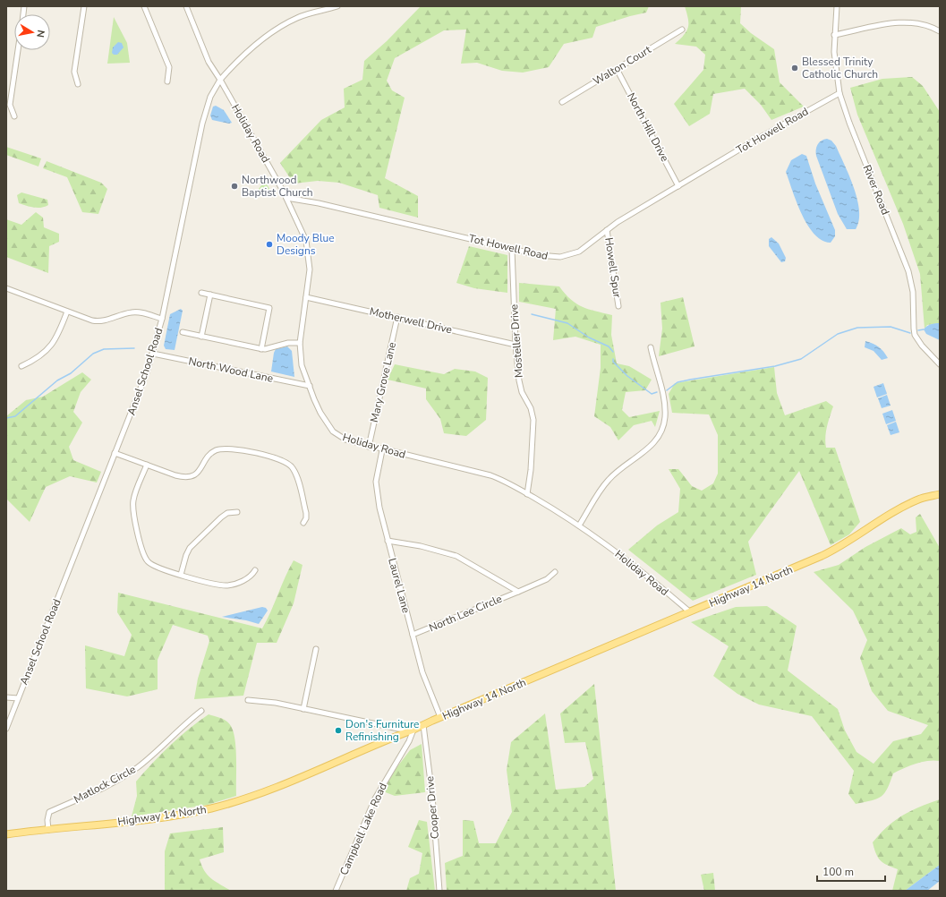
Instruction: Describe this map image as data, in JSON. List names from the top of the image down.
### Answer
{
  "streets": {
    "main road": ["Highway 14 North"],
    "street": [
      "Walton Court",
      "North Hill Drive",
      "Tot Howell Road",
      "Holiday Road",
      "River Road",
      "Howell Spur",
      "Motherwell Drive",
      "Mosteller Drive",
      "North Wood Lane",
      "Ansel School Road",
      "Mary Grove Lane",
      "Laurel Lane",
      "North Lee Circle",
      "Matlock Circle",
      "Cooper Drive",
      "Campbell Lake Road"
    ]
  },
  "crossings": [
    ["Walton Court", "North Hill Drive"],
    ["North Hill Drive", "Tot Howell Road"],
    ["Tot Howell Road", "Holiday Road"],
    ["Tot Howell Road", "River Road"],
    ["Tot Howell Road", "Howell Spur"],
    ["Tot Howell Road", "Mosteller Drive"],
    ["Holiday Road", "Motherwell Drive"],
    ["Holiday Road", "Mosteller Drive"],
    ["Holiday Road", "North Wood Lane"],
    ["Holiday Road", "Ansel School Road"],
    ["Holiday Road", "Mary Grove Lane"],
    ["Holiday Road", "Laurel Lane"],
    ["Holiday Road", "Highway 14 North"],
    ["Motherwell Drive", "Mosteller Drive"],
    ["Motherwell Drive", "Mary Grove Lane"],
    ["North Wood Lane", "Ansel School Road"],
    ["Laurel Lane", "Highway 14 North"],
    ["Laurel Lane", "North Lee Circle"],
    ["Highway 14 North", "Matlock Circle"],
    ["Highway 14 North", "Cooper Drive"],
    ["Highway 14 North", "Campbell Lake Road"]
  ],
  "places": [
    "Blessed Trinity Catholic Church",
    "Northwood Baptist Church",
    "Moody Blue Designs",
    "Don's Furniture Refinishing"
  ],
  "scale_bar": "100 m",
  "north": "right"
}
